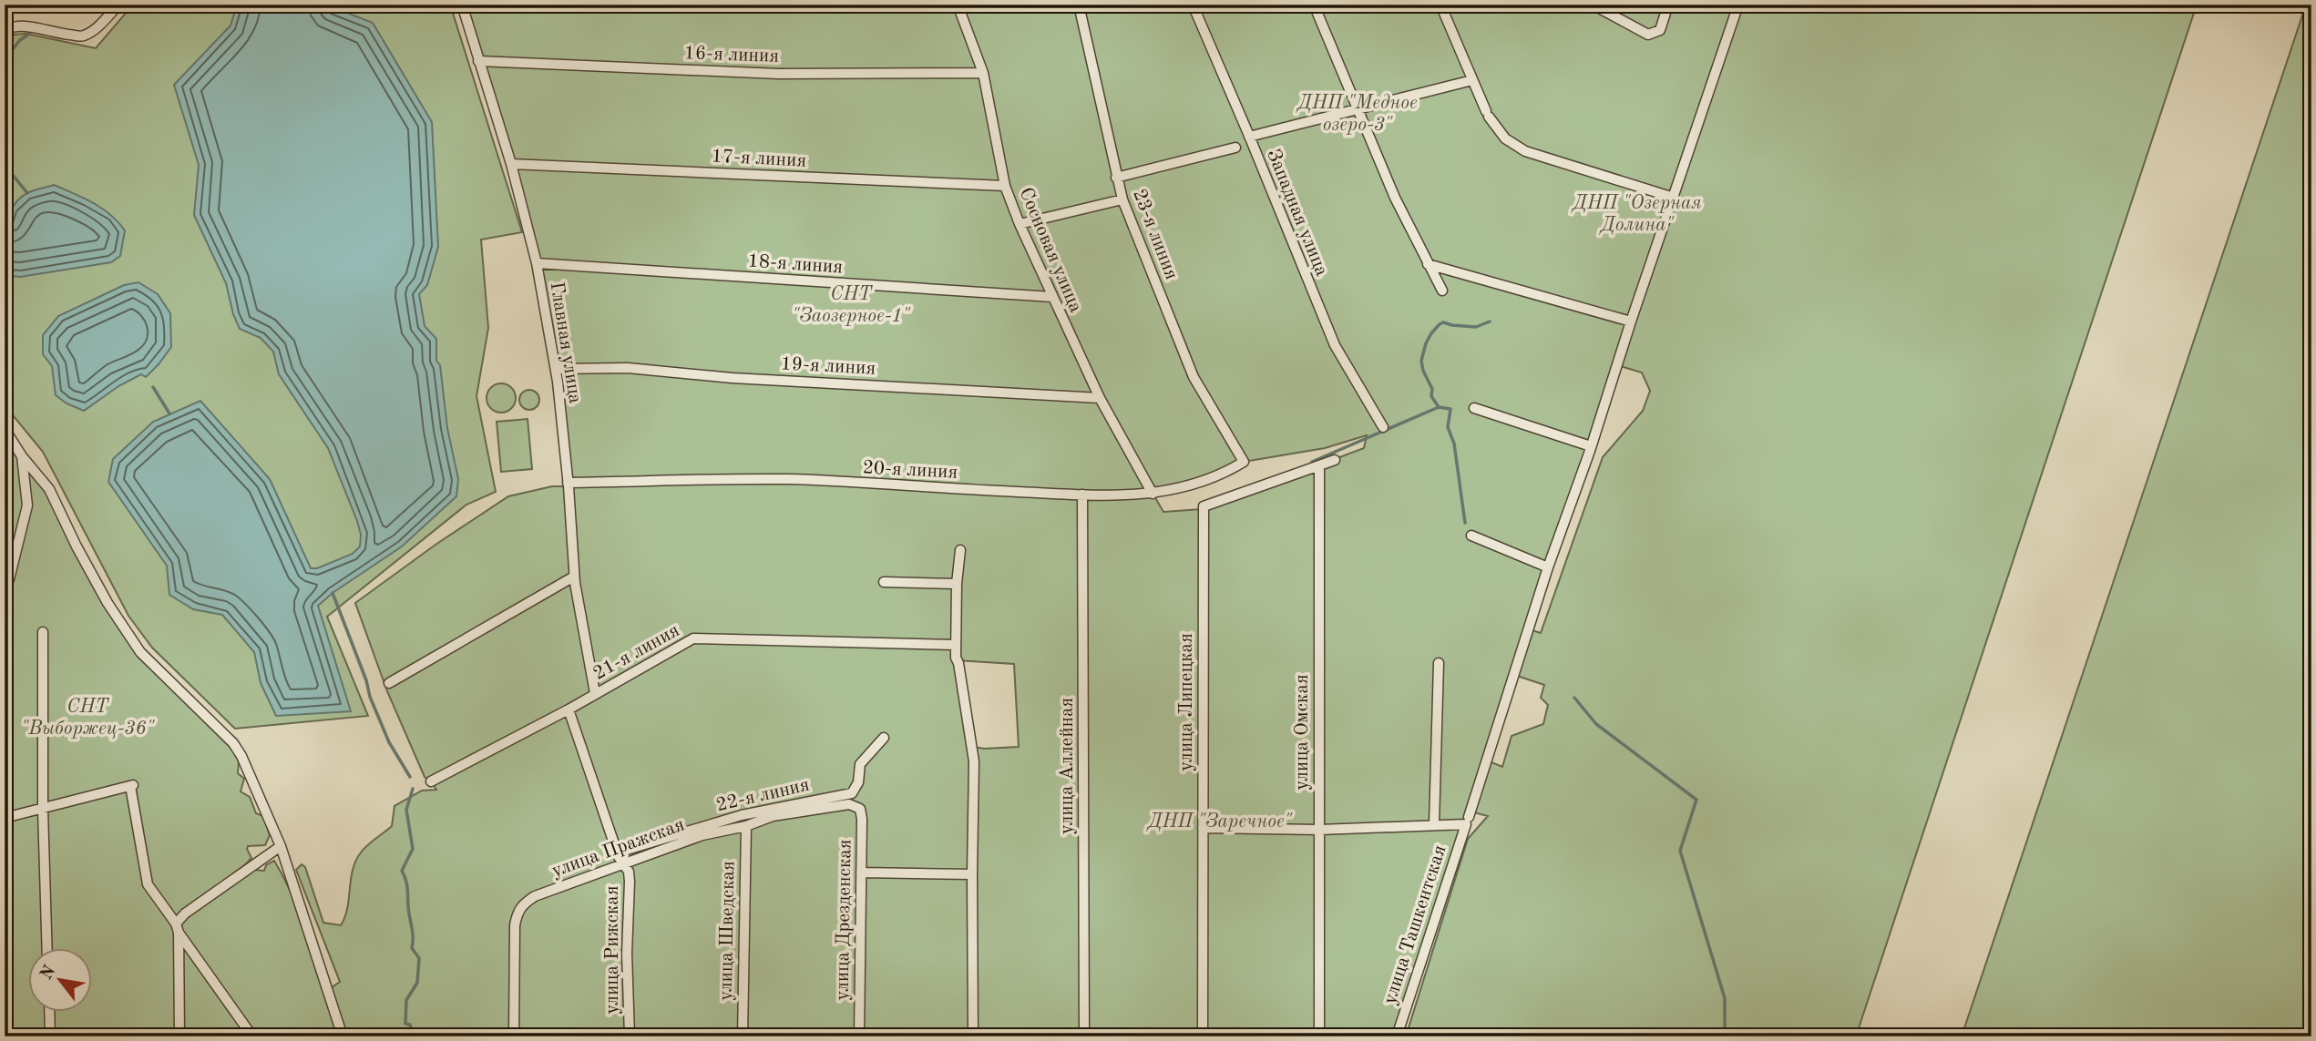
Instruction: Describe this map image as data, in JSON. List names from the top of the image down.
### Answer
{
  "streets": {
    "street": [
      "16-я линия",
      "17-я линия",
      "Западная улица",
      "23-я линия",
      "Сосновая улица",
      "18-я линия",
      "Главная улица",
      "19-я линия",
      "20-я линия",
      "21-я линия",
      "улица Липецкая",
      "улица Омская",
      "улица Аллейная",
      "22-я линия",
      "улица Пражская",
      "улица Дрезденская",
      "улица Ташкентская",
      "улица Шведская",
      "улица Рижская"
    ]
  },
  "crossings": [
    ["16-я линия", "Сосновая улица"],
    ["16-я линия", "Главная улица"],
    ["17-я линия", "Сосновая улица"],
    ["17-я линия", "Главная улица"],
    ["23-я линия", "20-я линия"],
    ["Сосновая улица", "18-я линия"],
    ["Сосновая улица", "19-я линия"],
    ["Сосновая улица", "20-я линия"],
    ["18-я линия", "Главная улица"],
    ["Главная улица", "19-я линия"],
    ["Главная улица", "20-я линия"],
    ["Главная улица", "21-я линия"],
    ["20-я линия", "улица Аллейная"],
    ["21-я линия", "улица Рижская"],
    ["улица Липецкая", "улица Омская"],
    ["22-я линия", "улица Рижская"],
    ["улица Пражская", "улица Дрезденская"],
    ["улица Пражская", "улица Шведская"],
    ["улица Пражская", "улица Рижская"]
  ],
  "parks": [
    "ДНП \"Медное озеро-3\"",
    "ДНП \"Озерная Долина\"",
    "СНТ \"Заозерное-1\"",
    "СНТ \"Выборжец-36\"",
    "ДНП \"Заречное\""
  ],
  "north": "top left"
}
